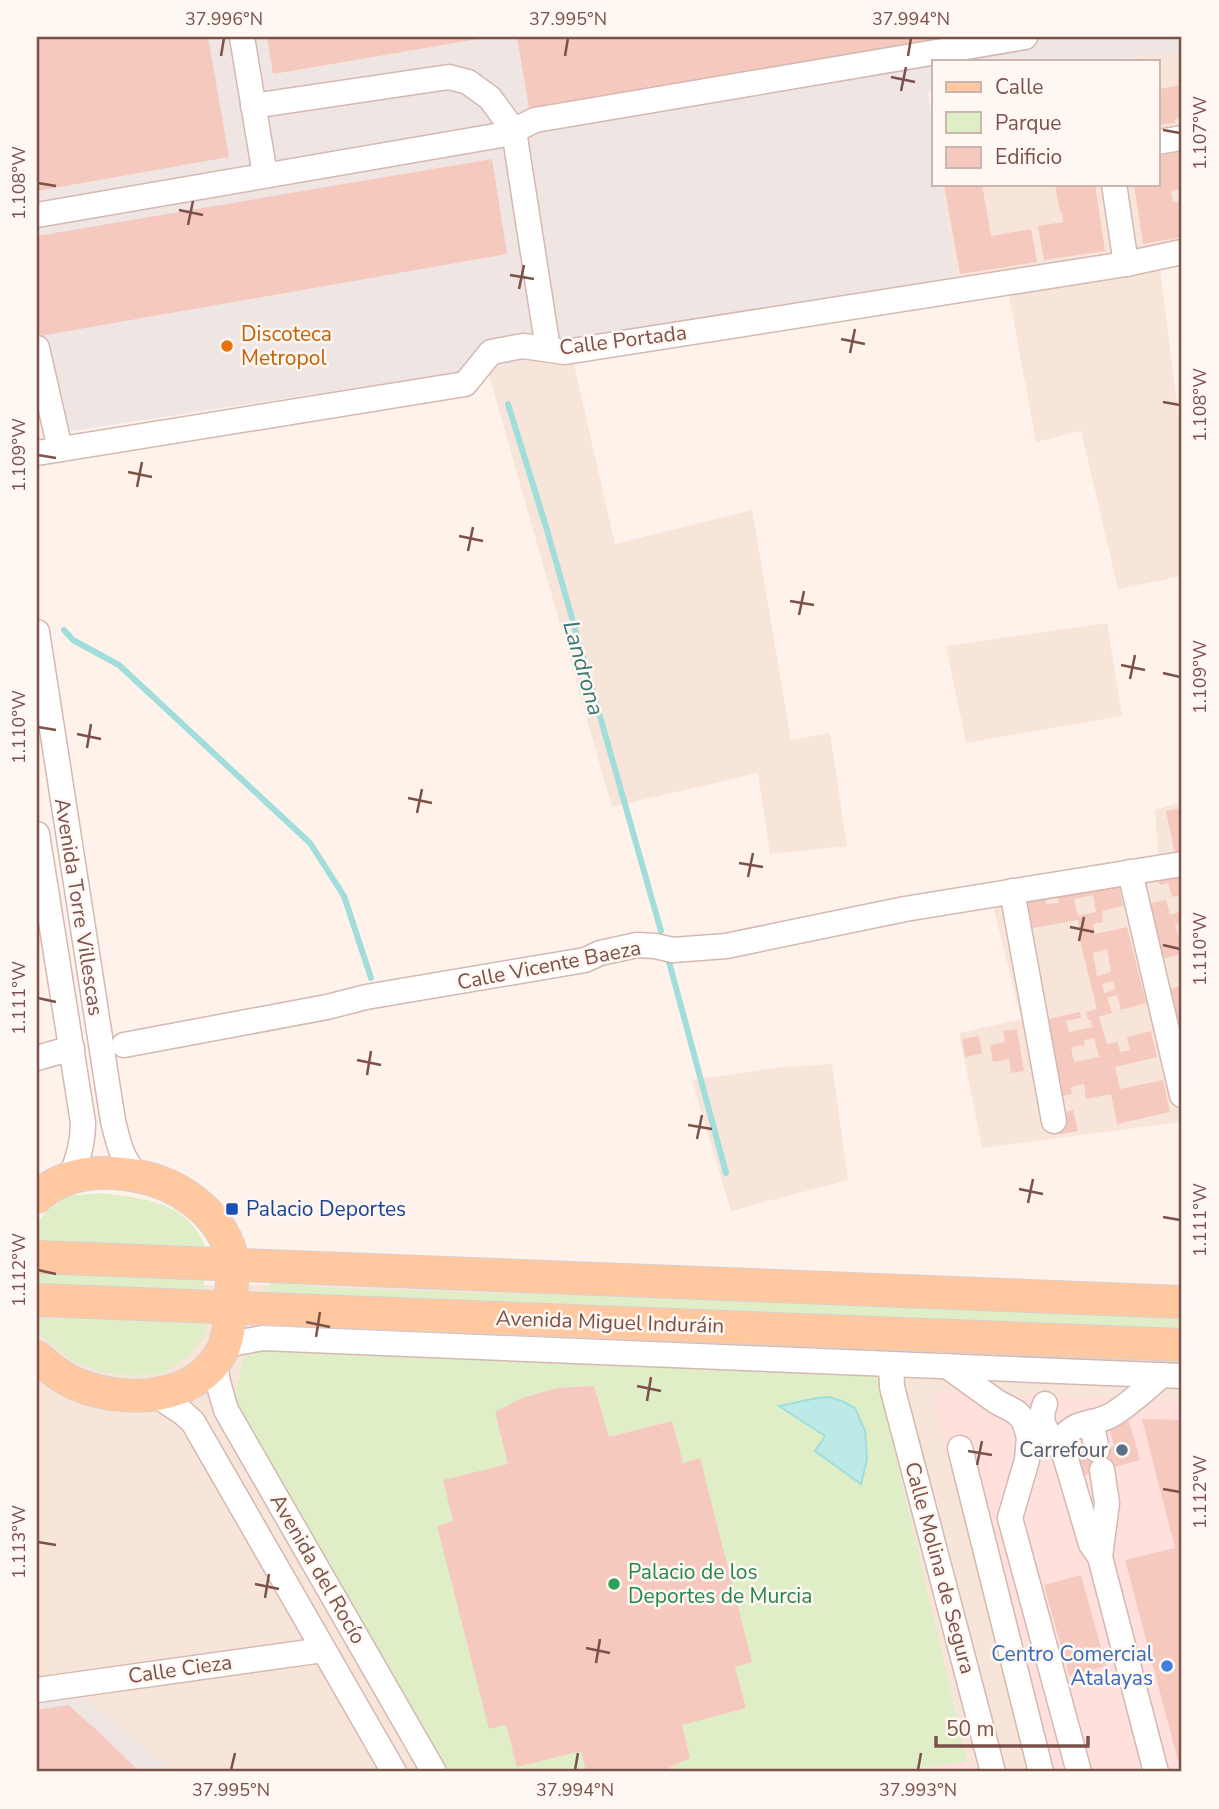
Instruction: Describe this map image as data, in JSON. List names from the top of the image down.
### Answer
{
  "streets": {
    "main road": ["Avenida Miguel Induráin"],
    "street": [
      "Calle Portada",
      "Avenida Torre Villescas",
      "Calle Vicente Baeza",
      "Calle Molina de Segura",
      "Avenida del Rocío",
      "Calle Cieza"
    ]
  },
  "crossings": [
    ["Avenida del Rocío", "Calle Cieza"]
  ],
  "water": ["Landrona"],
  "places": {
    "other": [
      "Discoteca Metropol",
      "Carrefour",
      "Palacio de los Deportes de Murcia",
      "Centro Comercial Atalayas"
    ],
    "transit": ["Palacio Deportes"]
  },
  "legend": ["Calle", "Parque", "Edificio"],
  "scale_bar": "50 m",
  "coordinates": [
    "37.996°N",
    "37.995°N",
    "37.994°N",
    "1.107°W",
    "1.108°W",
    "1.109°W",
    "1.110°W",
    "1.111°W",
    "1.112°W",
    "1.113°W",
    "37.993°N"
  ]
}
